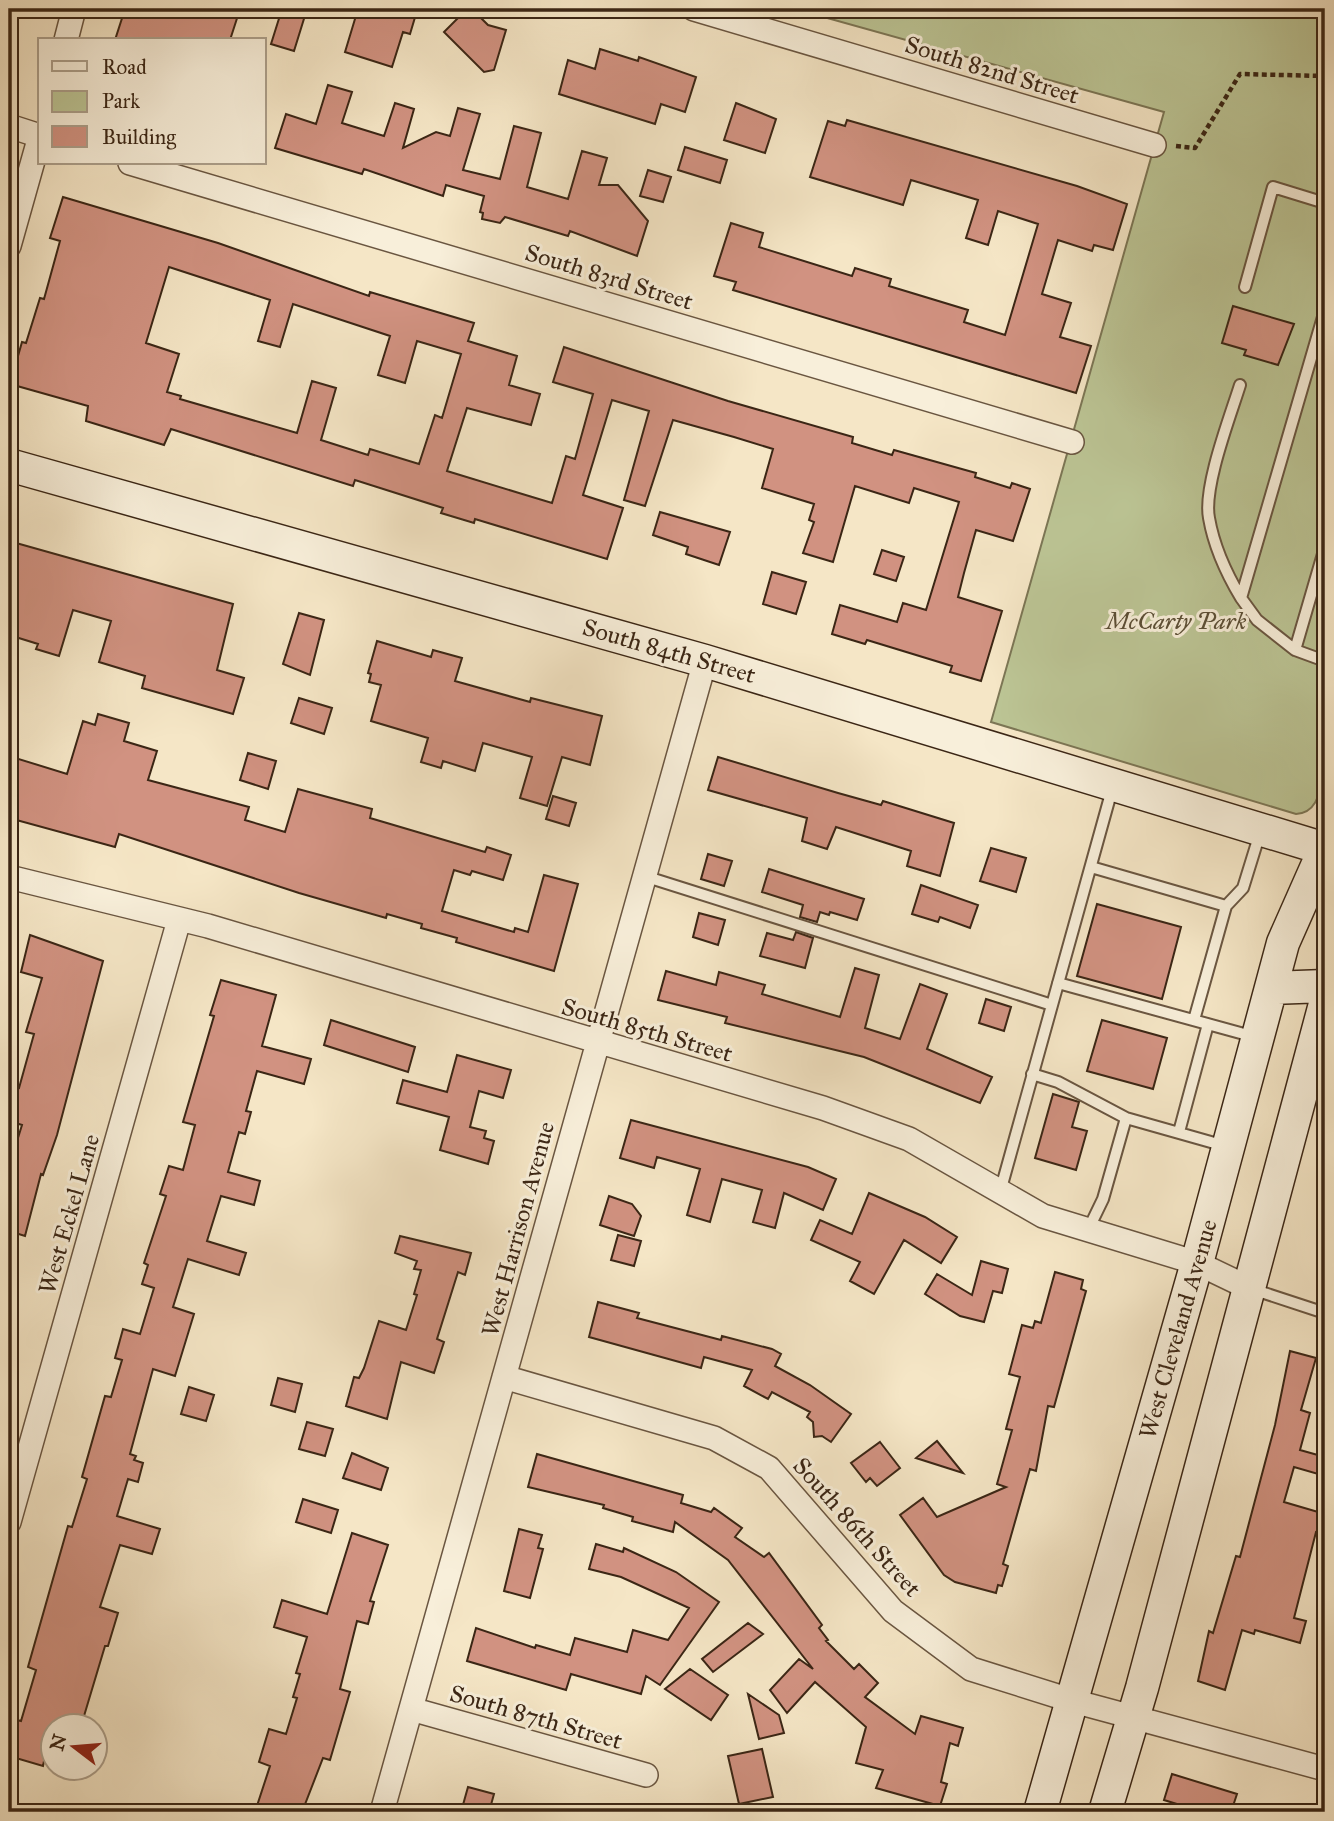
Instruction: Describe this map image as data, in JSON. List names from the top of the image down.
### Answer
{
  "streets": {
    "street": [
      "South 82nd Street",
      "South 83rd Street",
      "South 84th Street",
      "South 85th Street",
      "West Eckel Lane",
      "West Harrison Avenue",
      "West Cleveland Avenue",
      "South 86th Street",
      "South 87th Street"
    ]
  },
  "crossings": [
    ["South 84th Street", "West Harrison Avenue"],
    ["South 84th Street", "West Cleveland Avenue"],
    ["South 85th Street", "West Eckel Lane"],
    ["South 85th Street", "West Harrison Avenue"],
    ["South 85th Street", "West Cleveland Avenue"],
    ["West Harrison Avenue", "South 86th Street"],
    ["West Harrison Avenue", "South 87th Street"],
    ["West Cleveland Avenue", "South 86th Street"]
  ],
  "parks": ["McCarty Park"],
  "legend": ["Road", "Park", "Building"],
  "north": "left"
}
